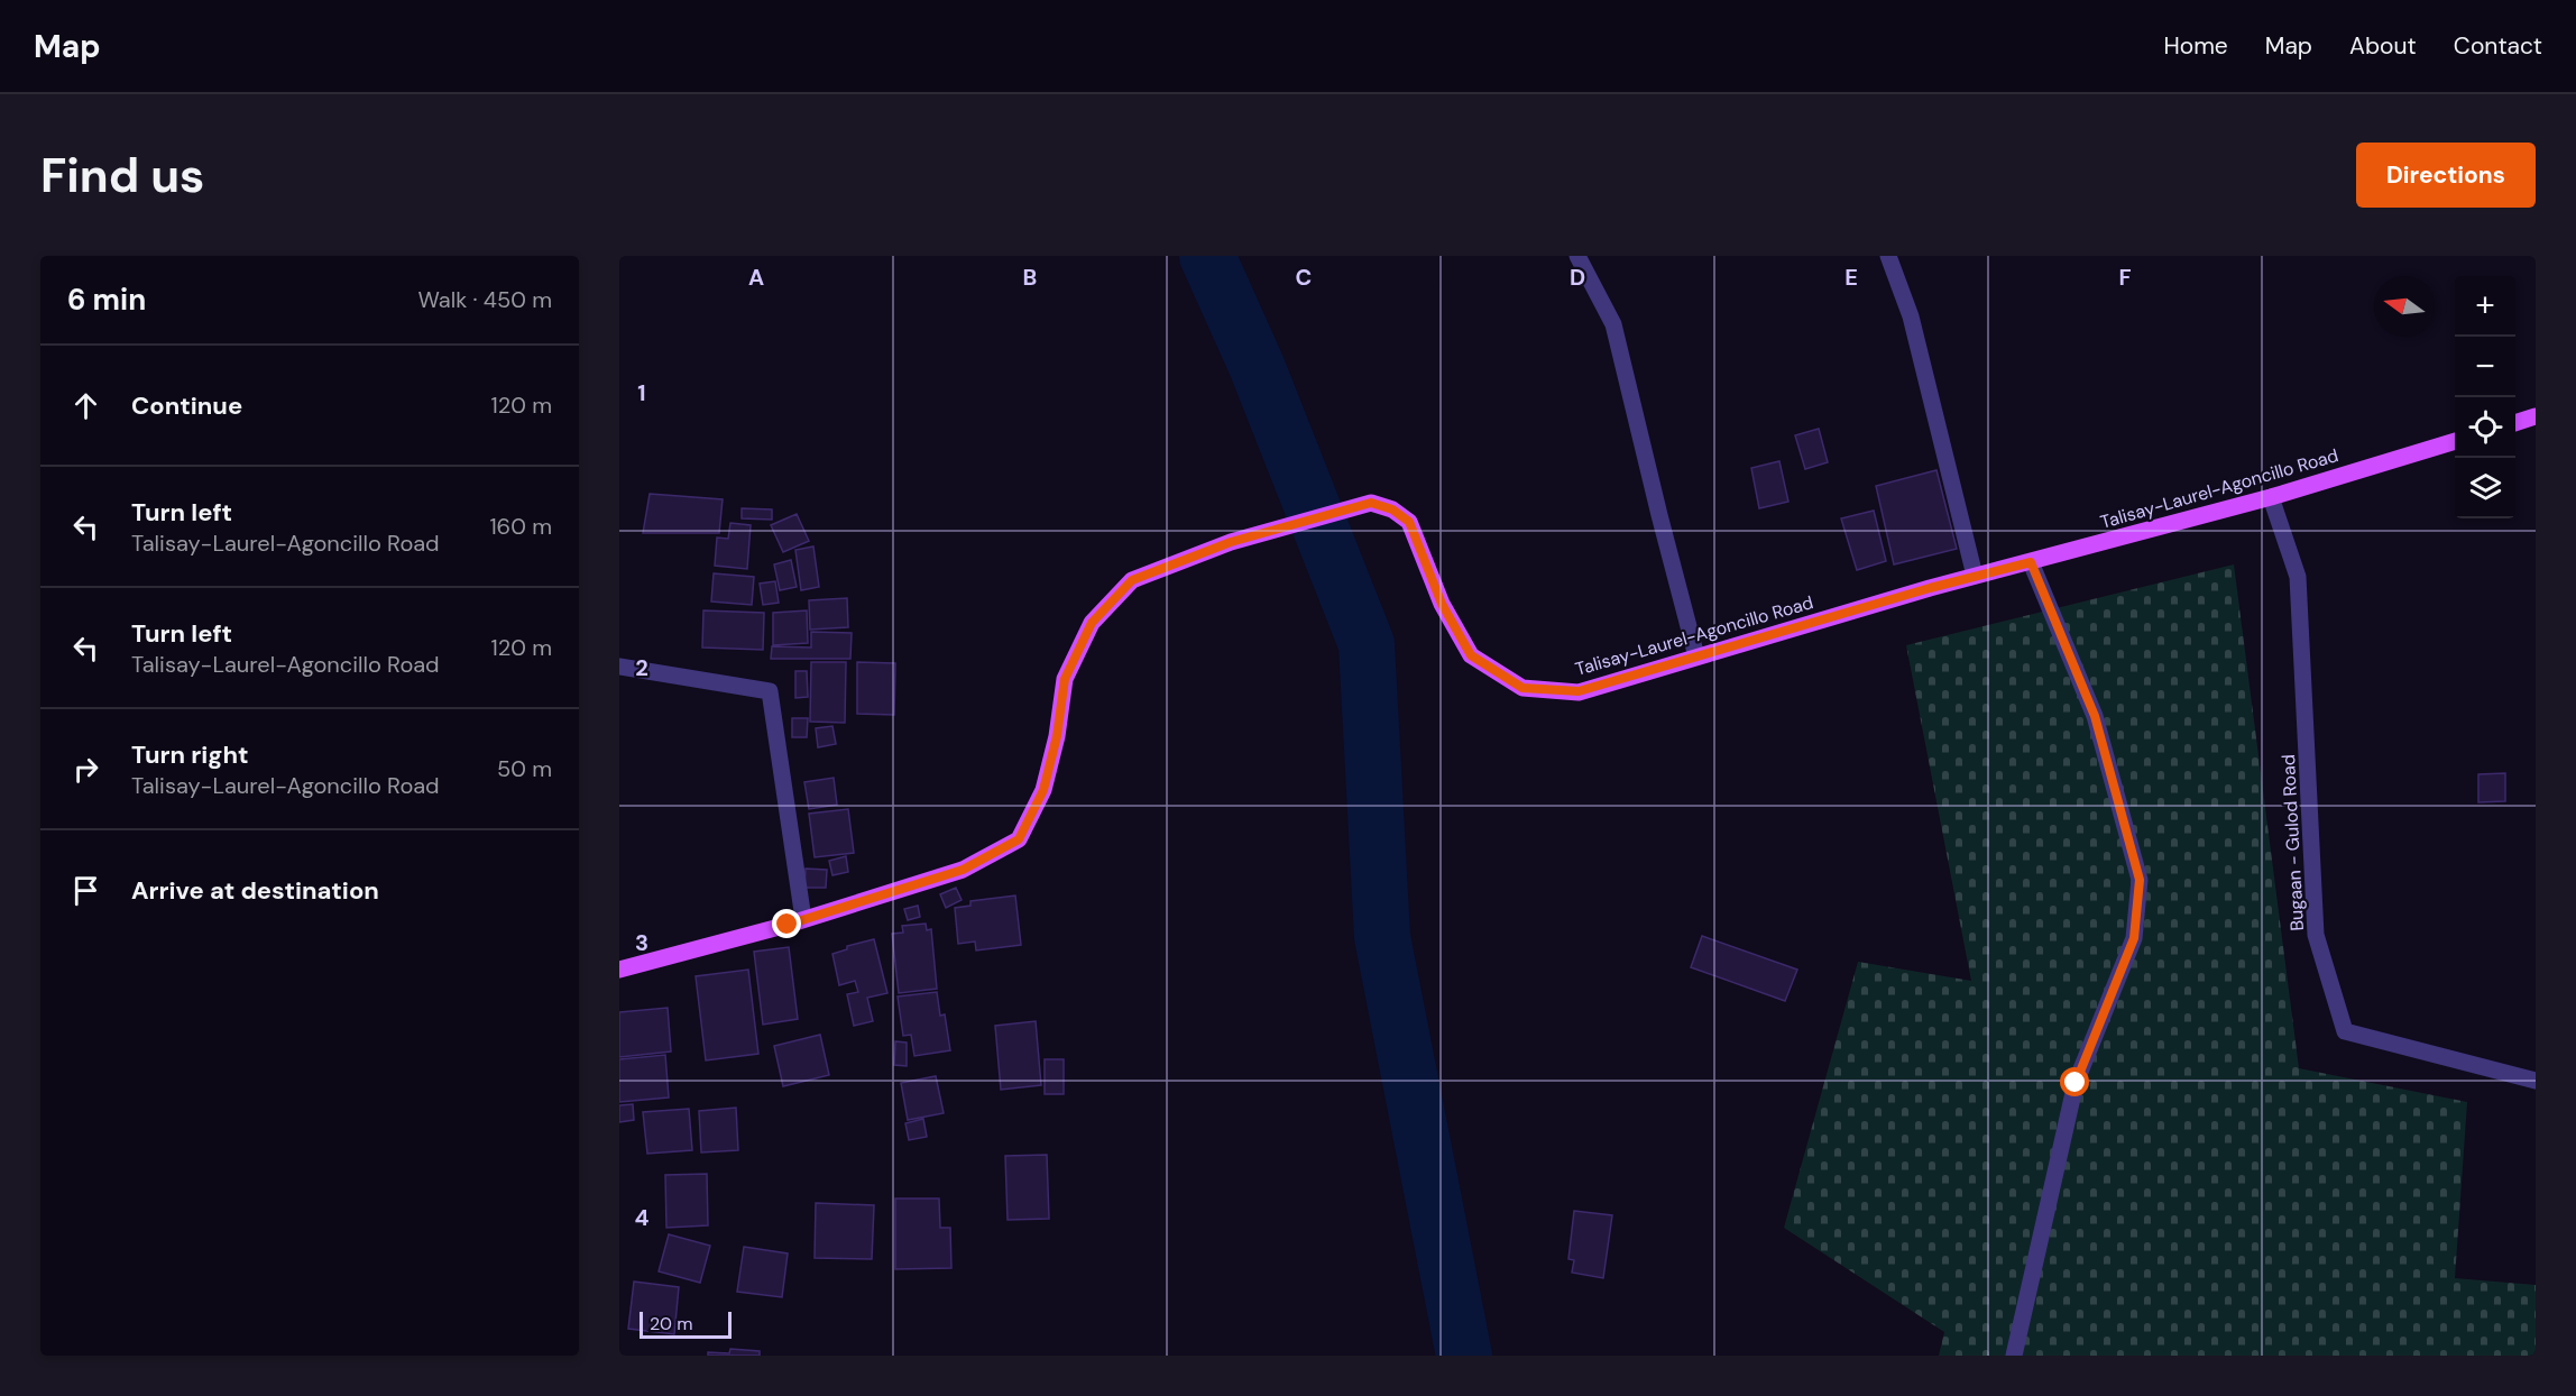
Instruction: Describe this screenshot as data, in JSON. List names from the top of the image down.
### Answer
{
  "streets": {
    "main road": ["Talisay-Laurel-Agoncillo Road"],
    "street": ["Bugaan - Gulod Road"]
  },
  "crossings": [
    ["Talisay-Laurel-Agoncillo Road", "Bugaan - Gulod Road"]
  ],
  "scale_bar": "20 m",
  "north": "left",
  "page": {
    "header": "Map",
    "nav": [
      "Home",
      "Map",
      "About",
      "Contact"
    ],
    "buttons": "Directions",
    "title": "Find us",
    "heading": ["6 min", "Walk · 450 m"],
    "map_buttons": ["+", "−"],
    "list": [
      ["Continue", "120 m"],
      ["Turn left", "Talisay-Laurel-Agoncillo Road", "160 m"],
      ["Turn left", "Talisay-Laurel-Agoncillo Road", "120 m"],
      ["Turn right", "Talisay-Laurel-Agoncillo Road", "50 m"],
      "Arrive at destination"
    ],
    "scale": "20 m"
  },
  "grid": {
    "columns": [
      "A",
      "B",
      "C",
      "D",
      "E",
      "F"
    ],
    "rows": [
      "1",
      "2",
      "3",
      "4"
    ]
  }
}
